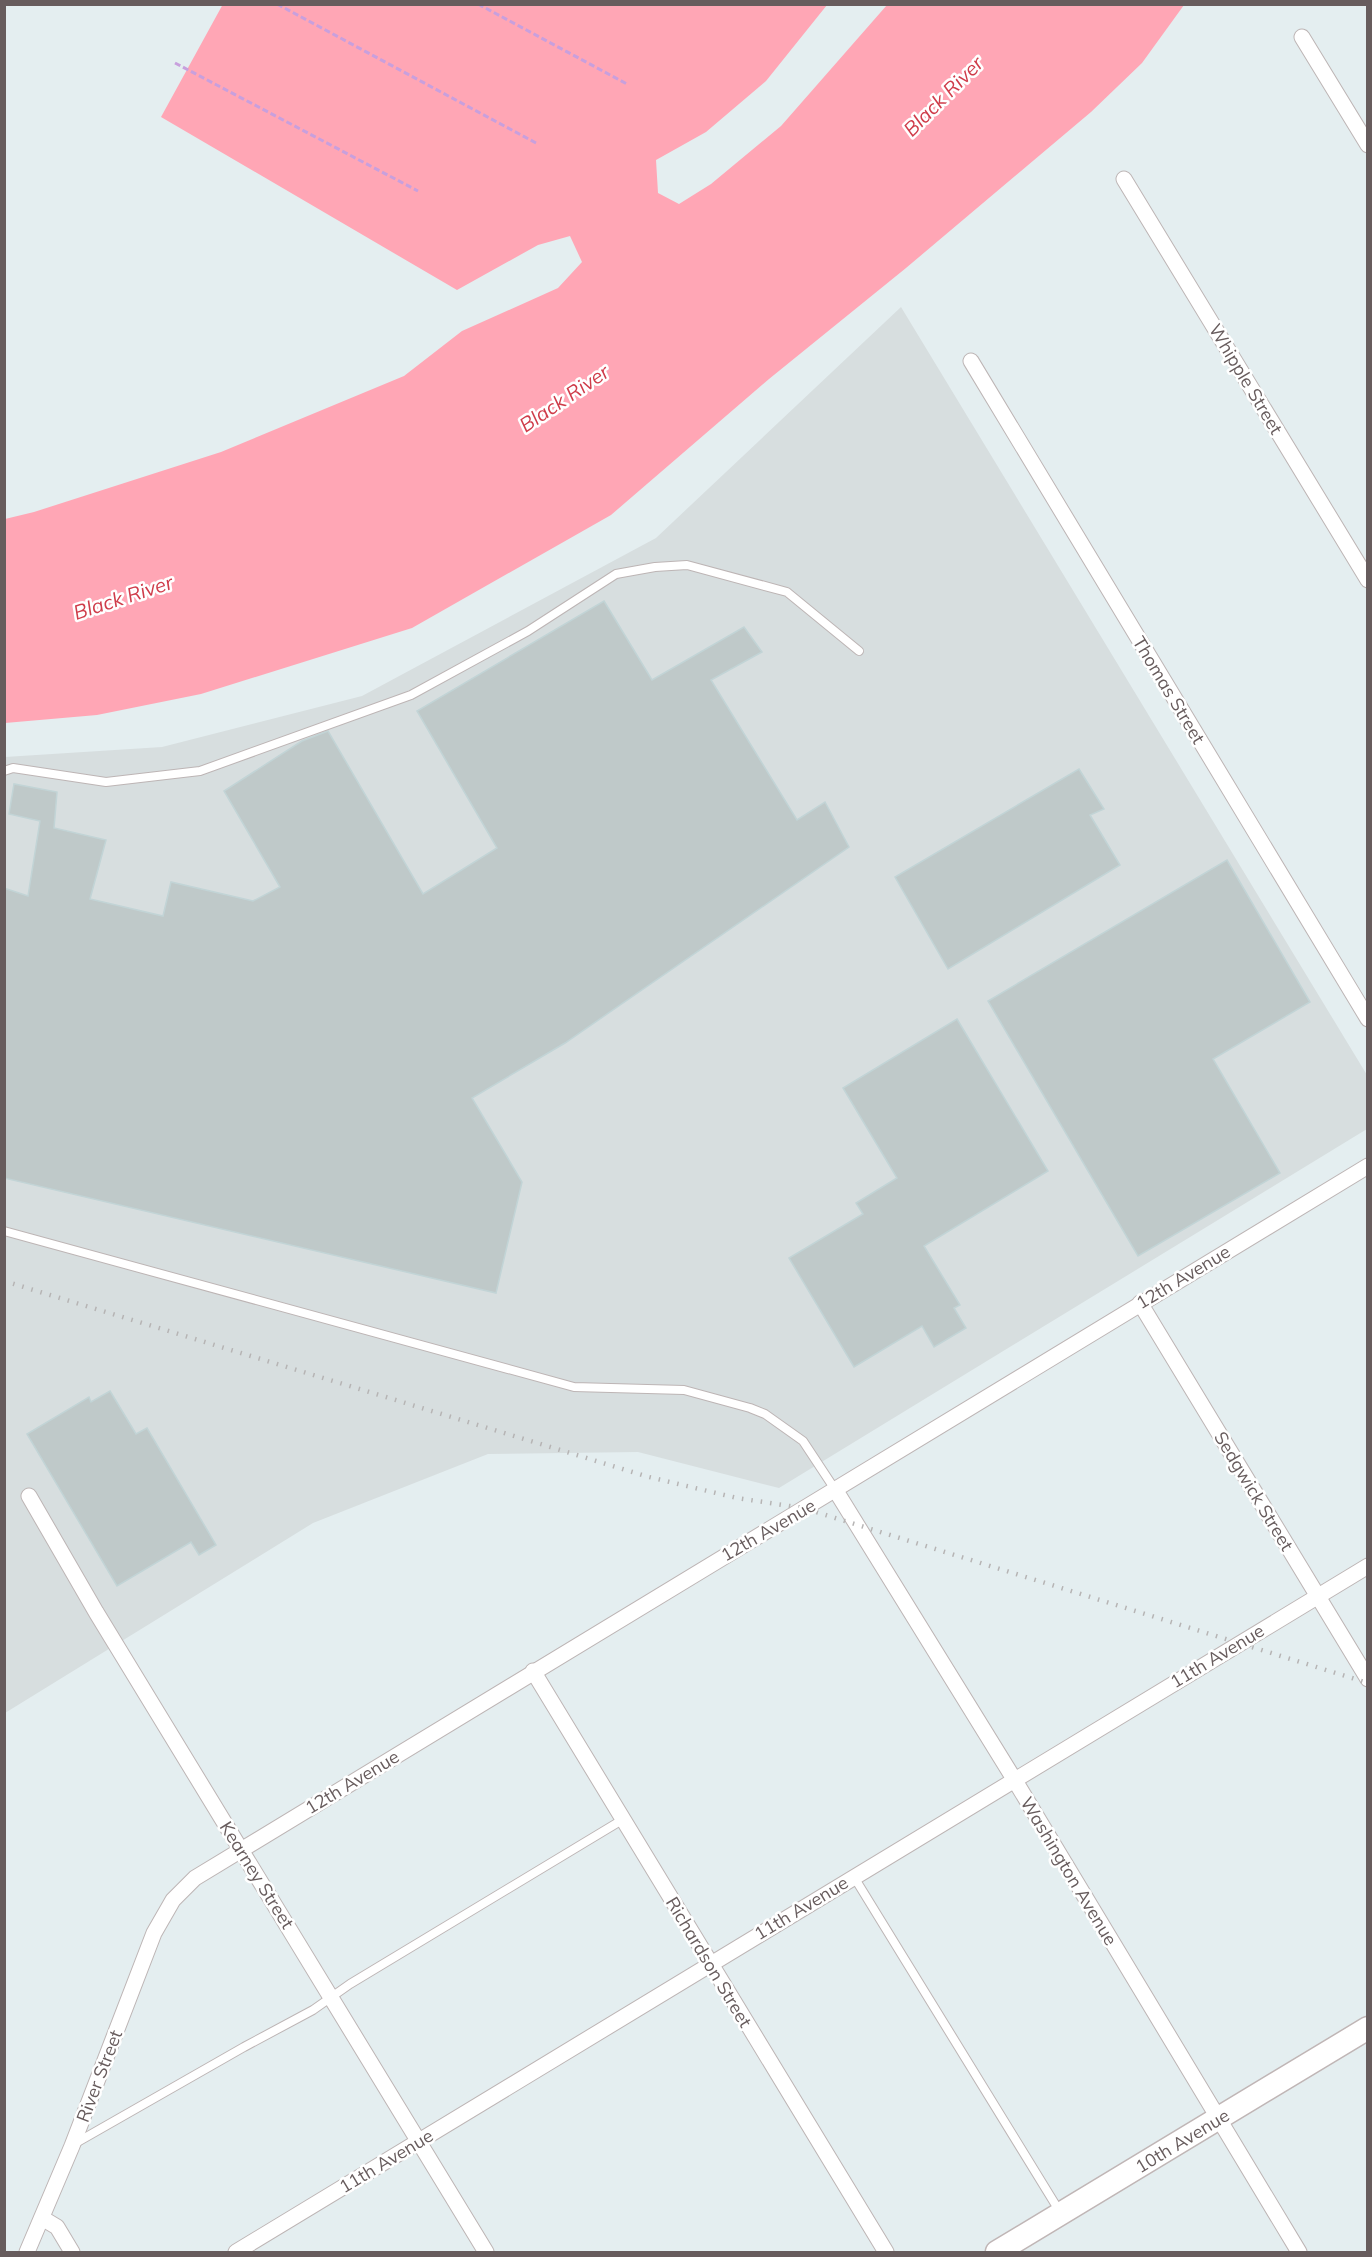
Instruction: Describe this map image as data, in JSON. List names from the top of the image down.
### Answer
{
  "streets": {
    "street": [
      "Whipple Street",
      "Thomas Street",
      "12th Avenue",
      "Sedgwick Street",
      "11th Avenue",
      "Washington Avenue",
      "Kearney Street",
      "Richardson Street",
      "River Street",
      "10th Avenue"
    ]
  },
  "crossings": [
    ["12th Avenue", "Sedgwick Street"],
    ["12th Avenue", "Washington Avenue"],
    ["12th Avenue", "Kearney Street"],
    ["12th Avenue", "Richardson Street"],
    ["12th Avenue", "River Street"],
    ["Sedgwick Street", "11th Avenue"],
    ["11th Avenue", "Washington Avenue"],
    ["11th Avenue", "Kearney Street"],
    ["11th Avenue", "Richardson Street"],
    ["Washington Avenue", "10th Avenue"]
  ],
  "water": ["Black River"]
}
